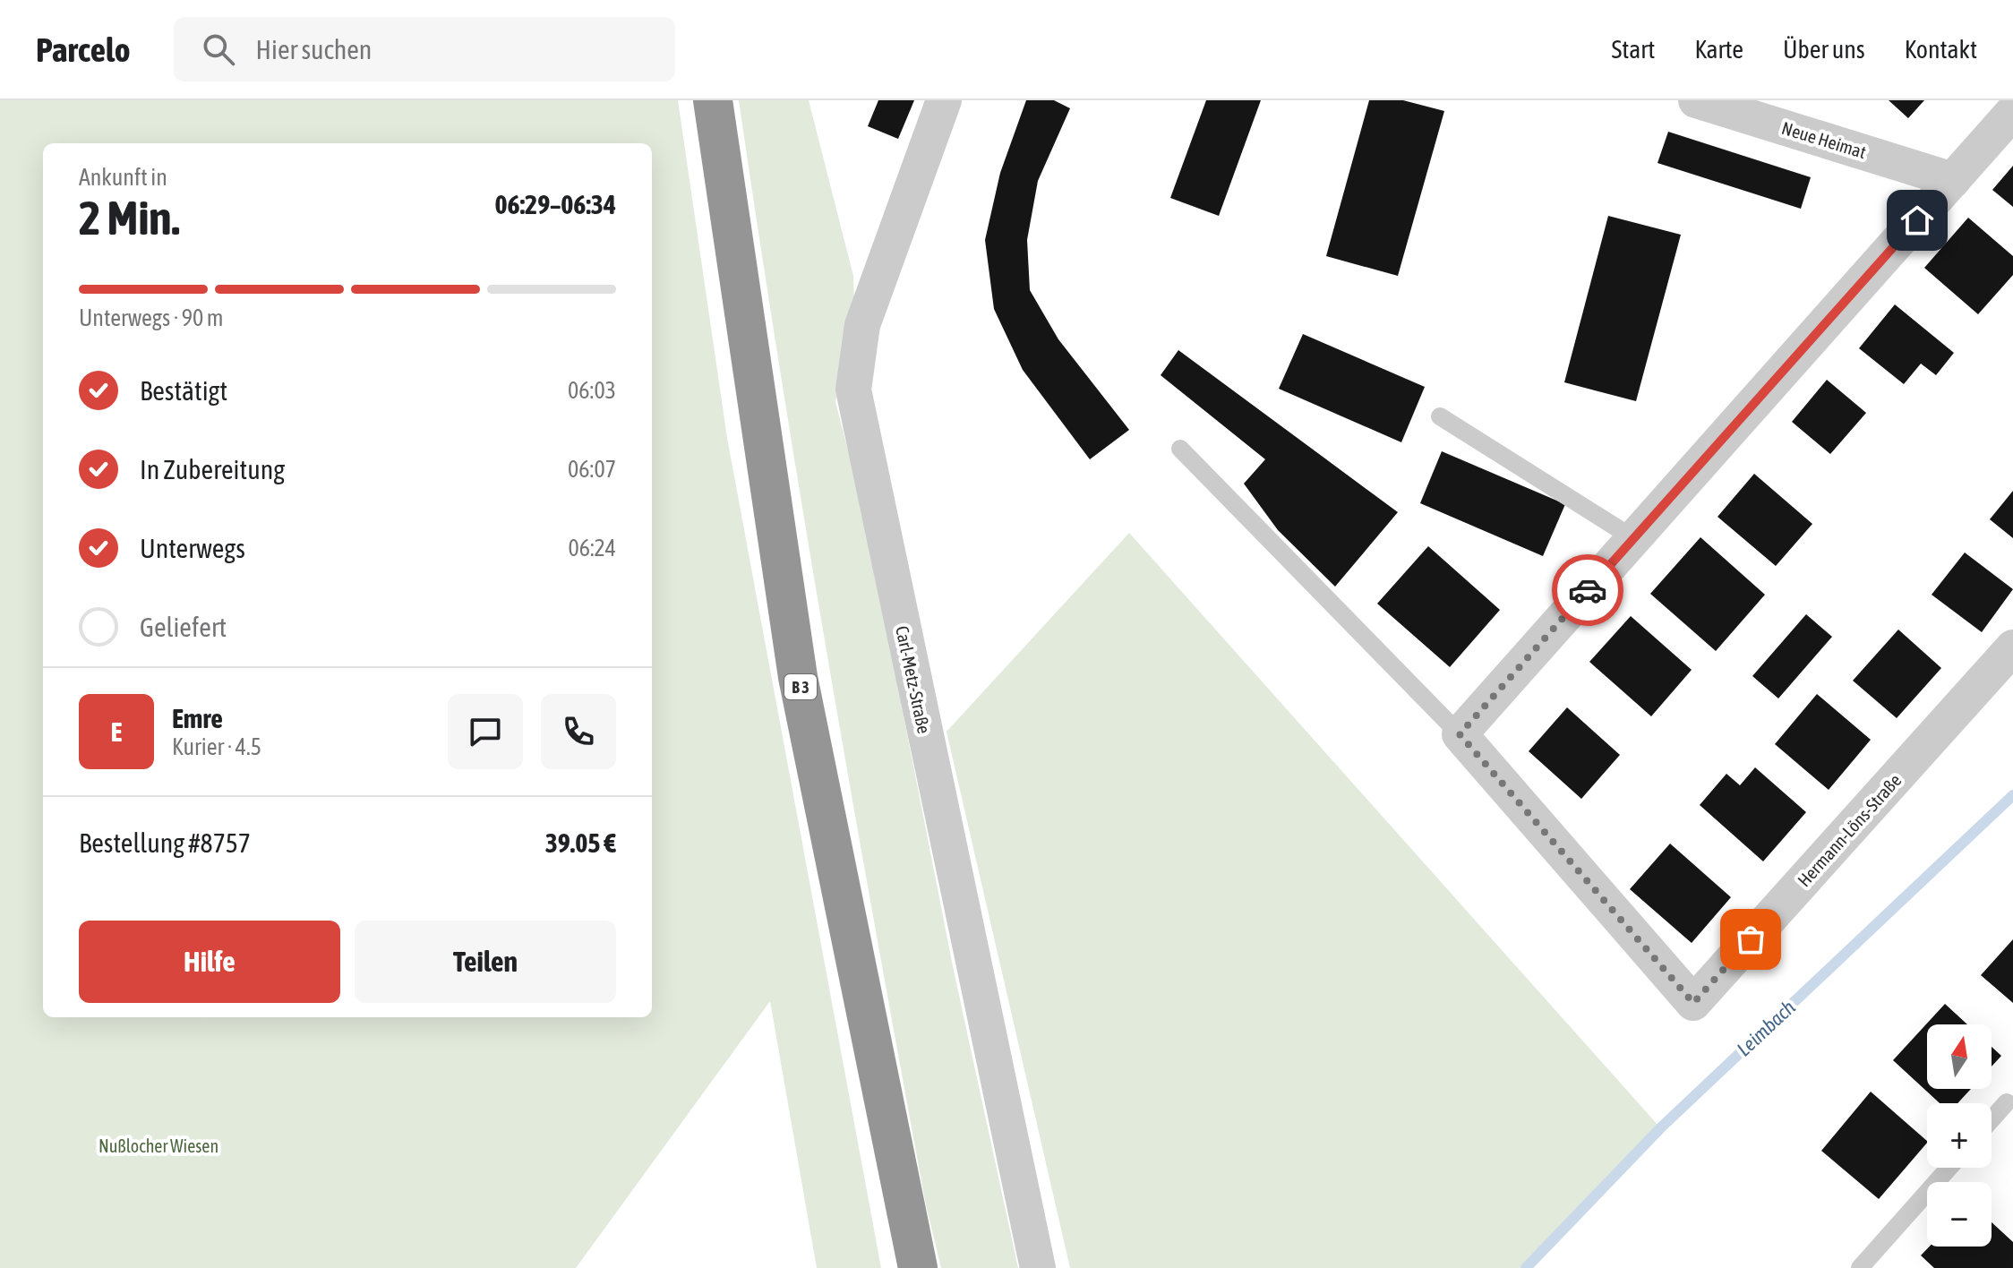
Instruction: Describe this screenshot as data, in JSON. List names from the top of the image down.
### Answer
{
  "streets": {
    "highway": ["B 3"],
    "street": ["Neue Heimat", "Carl-Metz-Straße", "Hermann-Löns-Straße"]
  },
  "water": ["Leimbach"],
  "parks": ["Nußlocher Wiesen"],
  "north": "top",
  "page": {
    "header": "Parcelo",
    "search": "Hier suchen",
    "nav": [
      "Start",
      "Karte",
      "Über uns",
      "Kontakt"
    ],
    "heading": ["2 Min.", "Ankunft in", "06:29–06:34"],
    "panel": [
      "Emre",
      "Kurier · 4.5",
      "Bestellung #8757",
      "39.05 €"
    ],
    "bar": "Unterwegs · 90 m",
    "list": [
      ["Bestätigt", "06:03"],
      ["In Zubereitung", "06:07"],
      ["Unterwegs", "06:24"],
      "Geliefert"
    ],
    "round": "E",
    "buttons": ["Hilfe", "Teilen"],
    "map_buttons": ["+", "−"]
  }
}
